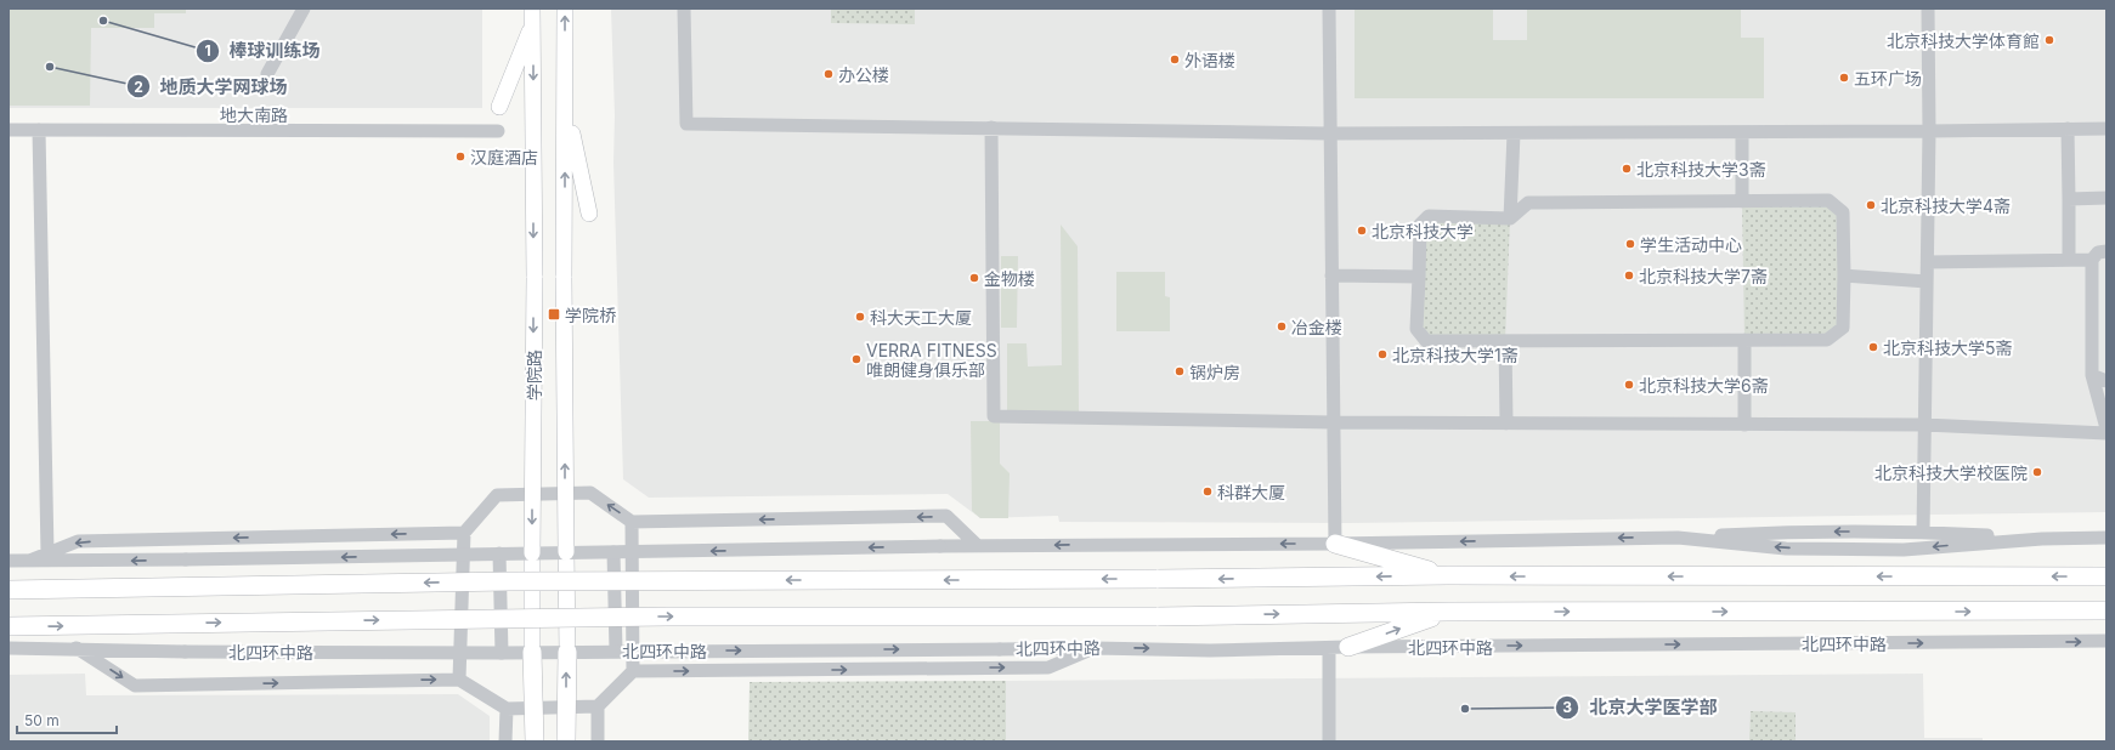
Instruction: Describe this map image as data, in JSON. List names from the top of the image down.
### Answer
{
  "streets": {
    "highway": ["学院路", "北四环中路"],
    "street": ["地大南路"]
  },
  "crossings": [
    ["学院路", "北四环中路"]
  ],
  "places": {
    "other": [
      "棒球训练场",
      "北京科技大学体育館",
      "外语楼",
      "地质大学网球场",
      "办公楼",
      "五环广场",
      "汉庭酒店",
      "北京科技大学3斋",
      "北京科技大学4斋",
      "北京科技大学",
      "学生活动中心",
      "北京科技大学7斋",
      "金物楼",
      "科大天工大厦",
      "冶金楼",
      "北京科技大学5斋",
      "北京科技大学1斋",
      "VERRA FITNESS 唯朗健身俱乐部",
      "锅炉房",
      "北京科技大学6斋",
      "北京科技大学校医院",
      "科群大厦",
      "北京大学医学部"
    ],
    "transit": ["学院桥"]
  },
  "scale_bar": "50 m"
}
